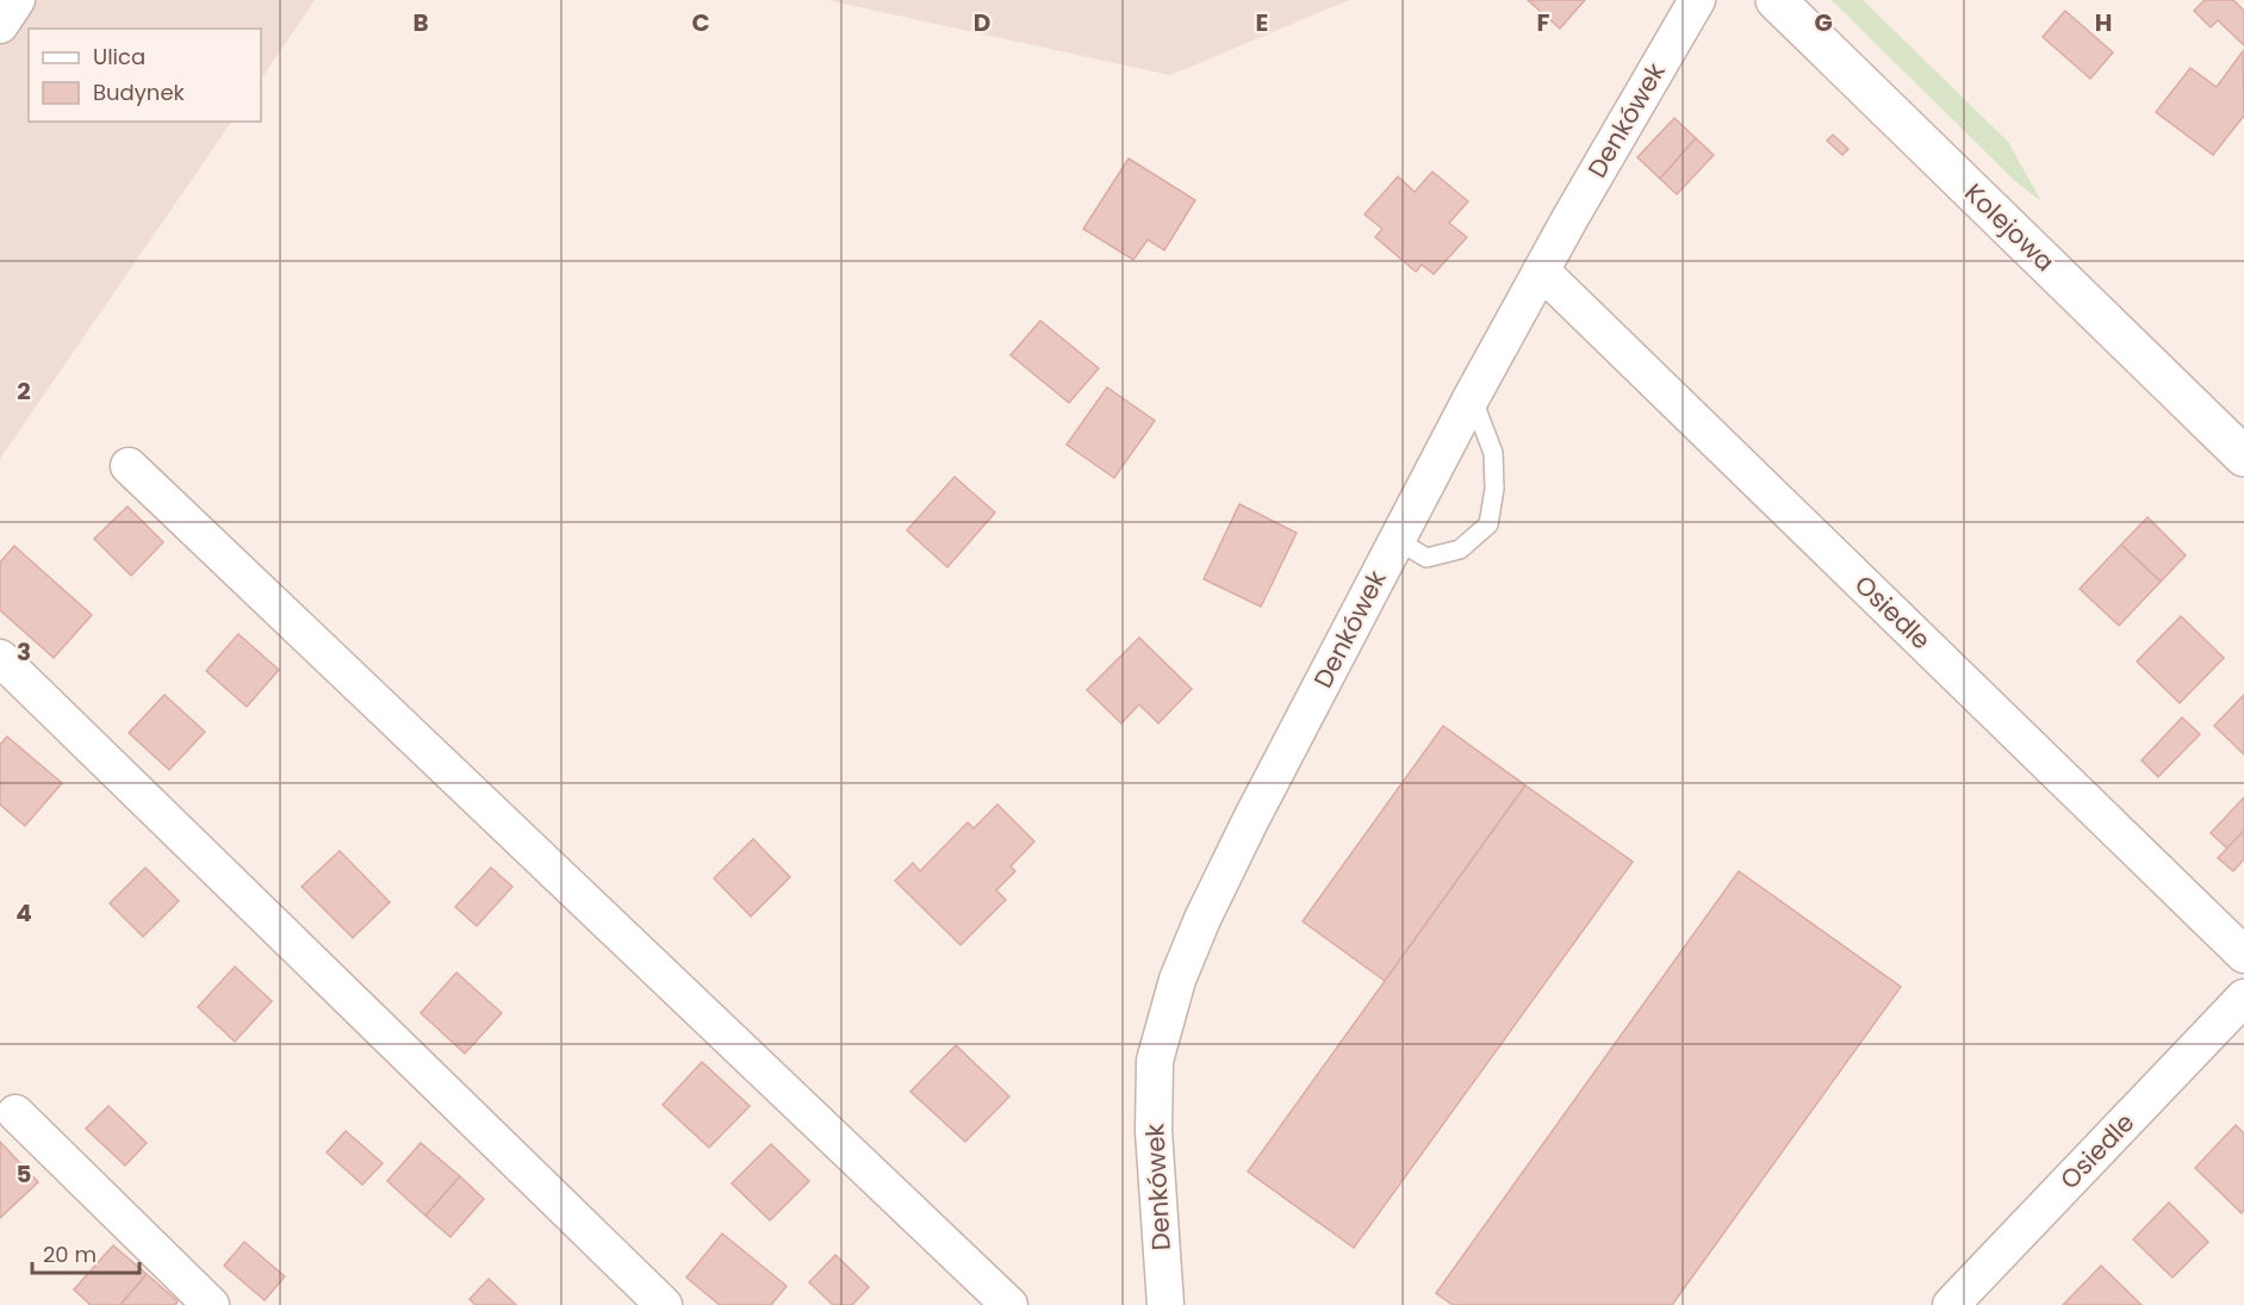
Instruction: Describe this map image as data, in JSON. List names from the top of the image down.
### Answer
{
  "streets": {
    "street": ["Denkówek", "Kolejowa", "Osiedle"]
  },
  "crossings": [
    ["Denkówek", "Osiedle"]
  ],
  "legend": ["Ulica", "Budynek"],
  "scale_bar": "20 m",
  "grid": {
    "columns": [
      "B",
      "C",
      "D",
      "E",
      "F",
      "G",
      "H"
    ],
    "rows": [
      "2",
      "3",
      "4",
      "5"
    ]
  }
}
